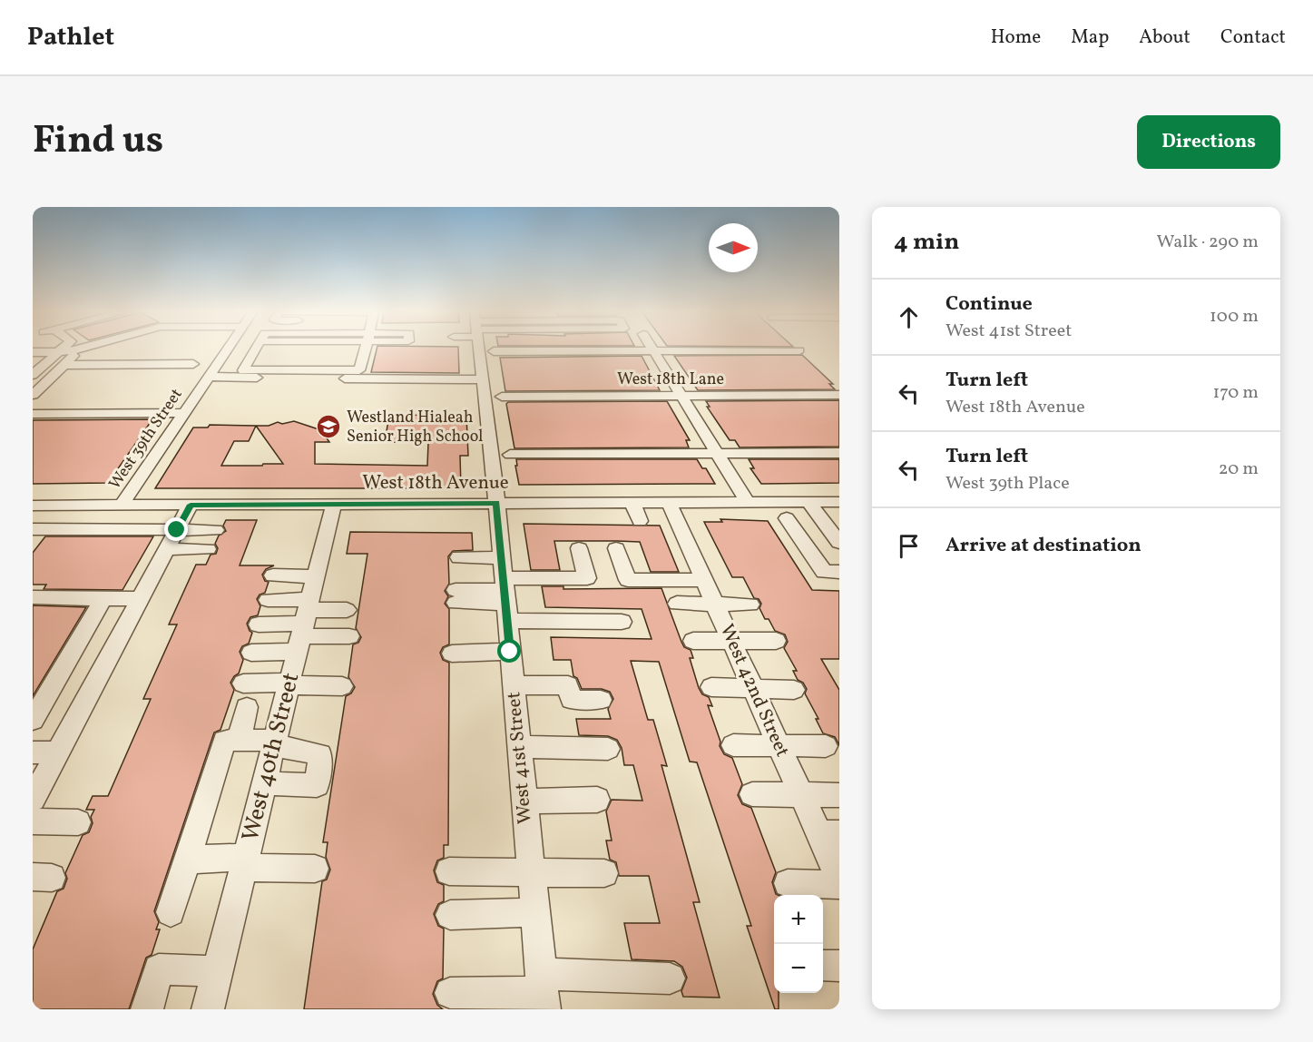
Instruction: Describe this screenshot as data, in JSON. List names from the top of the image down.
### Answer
{
  "streets": {
    "street": [
      "West 18th Lane",
      "West 39th Street",
      "West 18th Avenue",
      "West 42nd Street",
      "West 40th Street",
      "West 41st Street"
    ]
  },
  "crossings": [
    ["West 39th Street", "West 18th Avenue"],
    ["West 18th Avenue", "West 42nd Street"],
    ["West 18th Avenue", "West 40th Street"],
    ["West 18th Avenue", "West 41st Street"]
  ],
  "places": {
    "school or university": ["Westland Hialeah Senior High School"]
  },
  "north": "right",
  "page": {
    "header": "Pathlet",
    "nav": [
      "Home",
      "Map",
      "About",
      "Contact"
    ],
    "title": "Find us",
    "buttons": "Directions",
    "heading": ["4 min", "Walk · 290 m"],
    "list": [
      ["Continue", "West 41st Street", "100 m"],
      ["Turn left", "West 18th Avenue", "170 m"],
      ["Turn left", "West 39th Place", "20 m"],
      "Arrive at destination"
    ],
    "map_buttons": ["+", "−"]
  }
}
